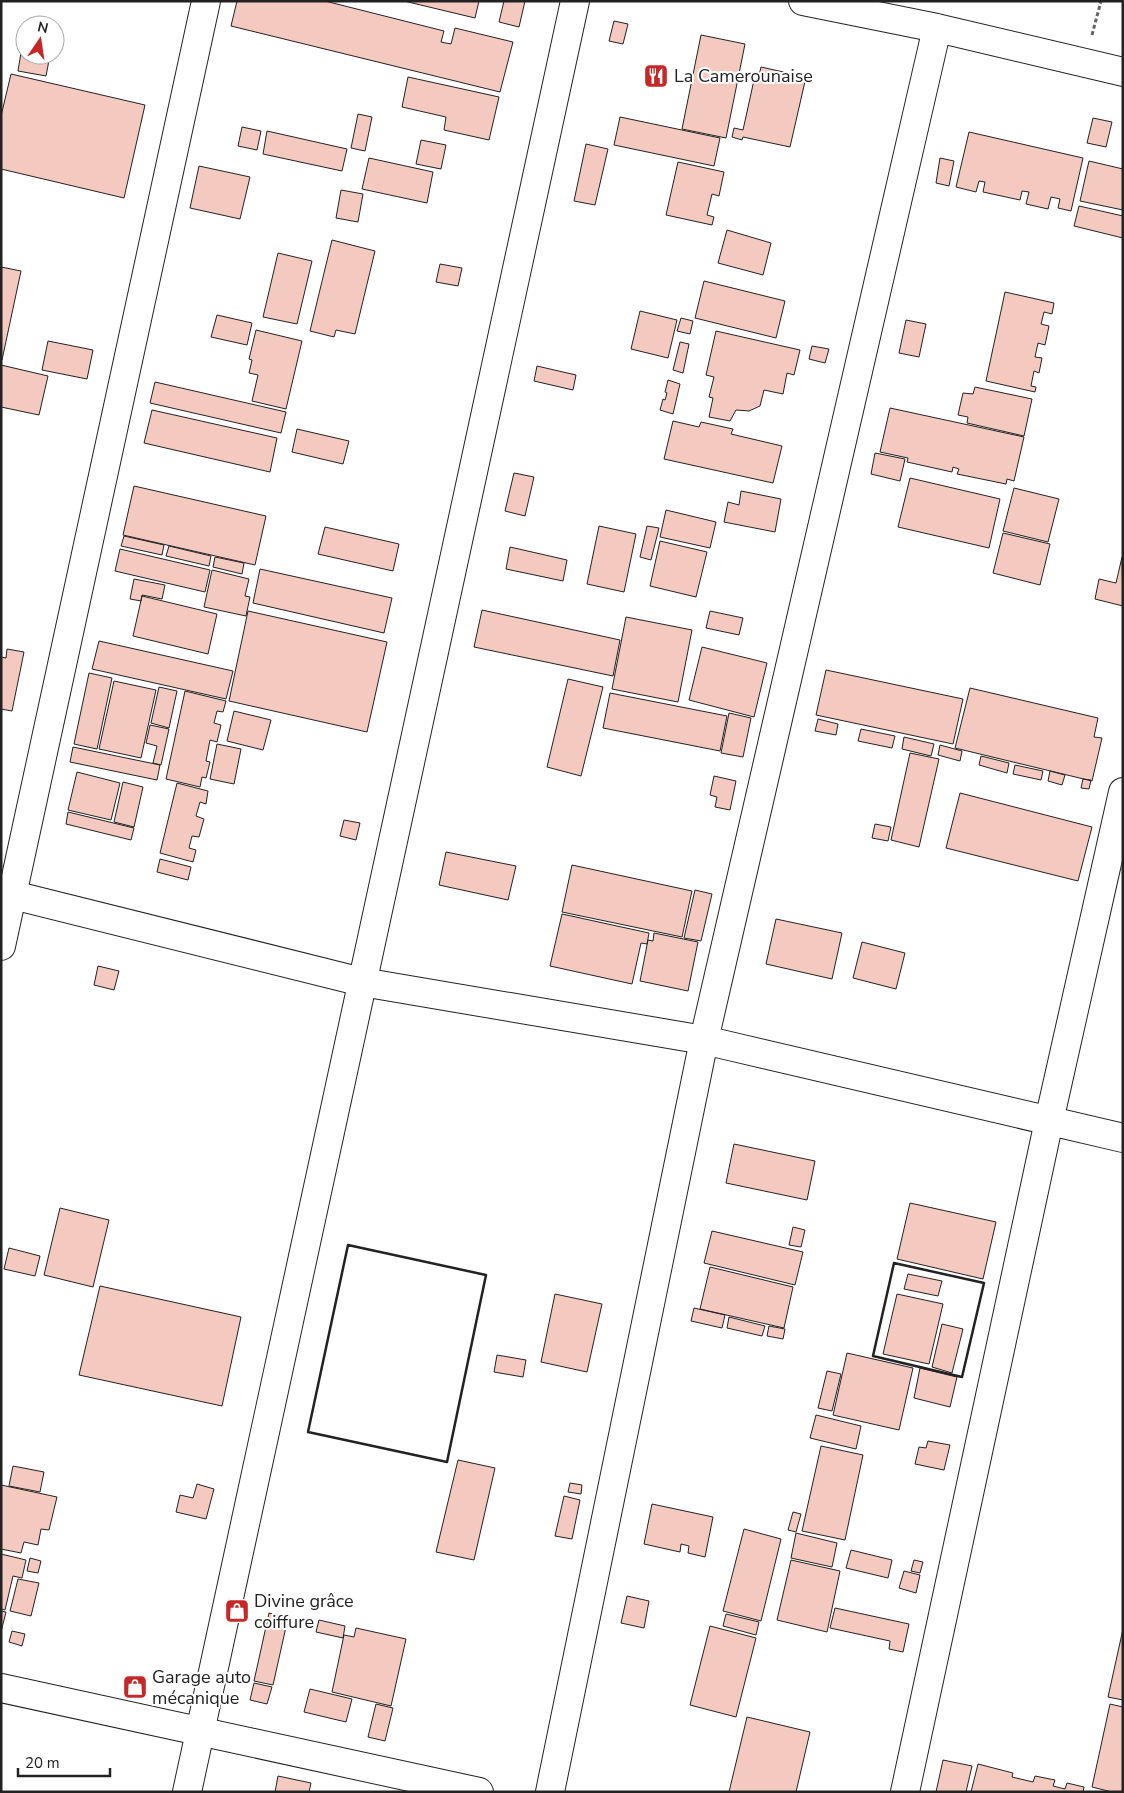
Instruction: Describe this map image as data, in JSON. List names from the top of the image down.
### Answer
{
  "places": {
    "restaurant": ["La Camerounaise"],
    "shop": ["Divine grâce coiffure", "Garage auto mécanique"]
  },
  "scale_bar": "20 m",
  "north": "top"
}
